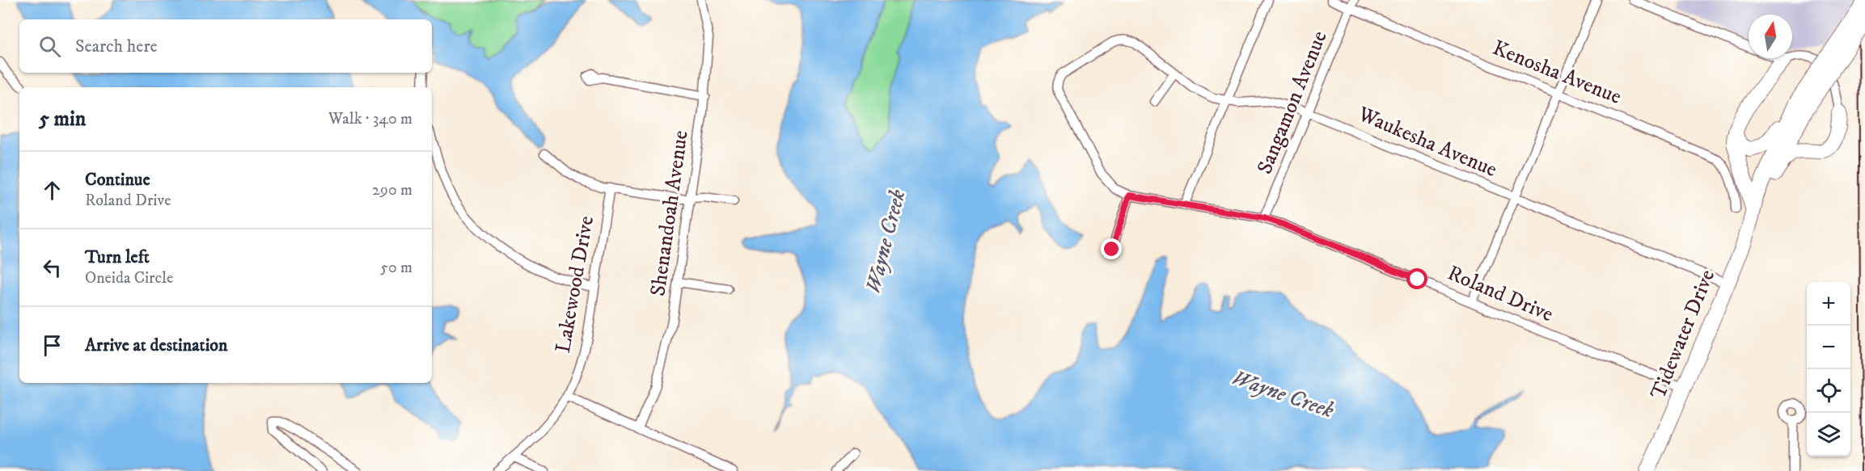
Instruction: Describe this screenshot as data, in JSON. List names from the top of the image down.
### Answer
{
  "streets": {
    "highway": ["Tidewater Drive"],
    "street": [
      "Kenosha Avenue",
      "Sangamon Avenue",
      "Waukesha Avenue",
      "Shenandoah Avenue",
      "Lakewood Drive",
      "Roland Drive"
    ]
  },
  "crossings": [
    ["Kenosha Avenue", "Sangamon Avenue"],
    ["Sangamon Avenue", "Waukesha Avenue"],
    ["Sangamon Avenue", "Roland Drive"],
    ["Waukesha Avenue", "Roland Drive"],
    ["Waukesha Avenue", "Tidewater Drive"],
    ["Roland Drive", "Tidewater Drive"]
  ],
  "water": ["Wayne Creek"],
  "north": "top",
  "page": {
    "search": "Search here",
    "heading": ["5 min", "Walk · 340 m"],
    "list": [
      ["Continue", "Roland Drive", "290 m"],
      ["Turn left", "Oneida Circle", "50 m"],
      "Arrive at destination"
    ],
    "map_buttons": ["+", "−"]
  }
}
